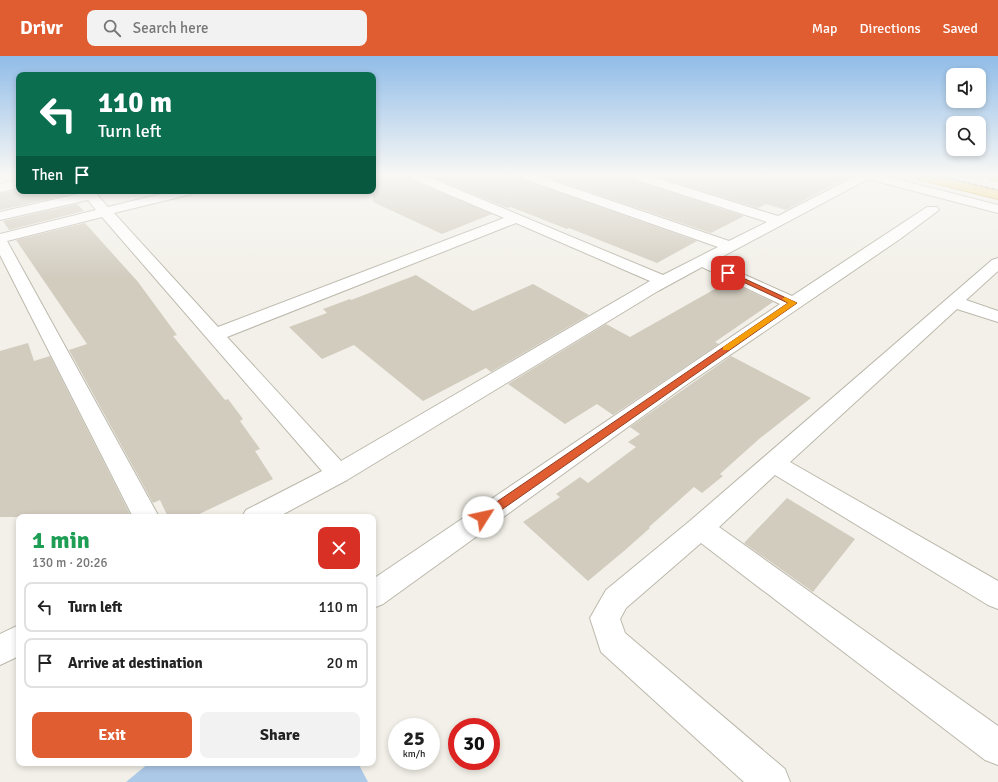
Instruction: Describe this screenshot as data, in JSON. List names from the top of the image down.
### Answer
{
  "page": {
    "header": "Drivr",
    "search": "Search here",
    "nav": ["Map", "Directions", "Saved"],
    "turn": ["110 m", "Turn left"],
    "then": "Then",
    "heading": ["1 min", "130 m · 20:26"],
    "list": [
      {
        "name": "Turn left",
        "value": "110 m"
      },
      {
        "name": "Arrive at destination",
        "value": "20 m"
      }
    ],
    "buttons": ["Exit", "Share"],
    "speed": "25 km/h",
    "limit": "30"
  }
}
